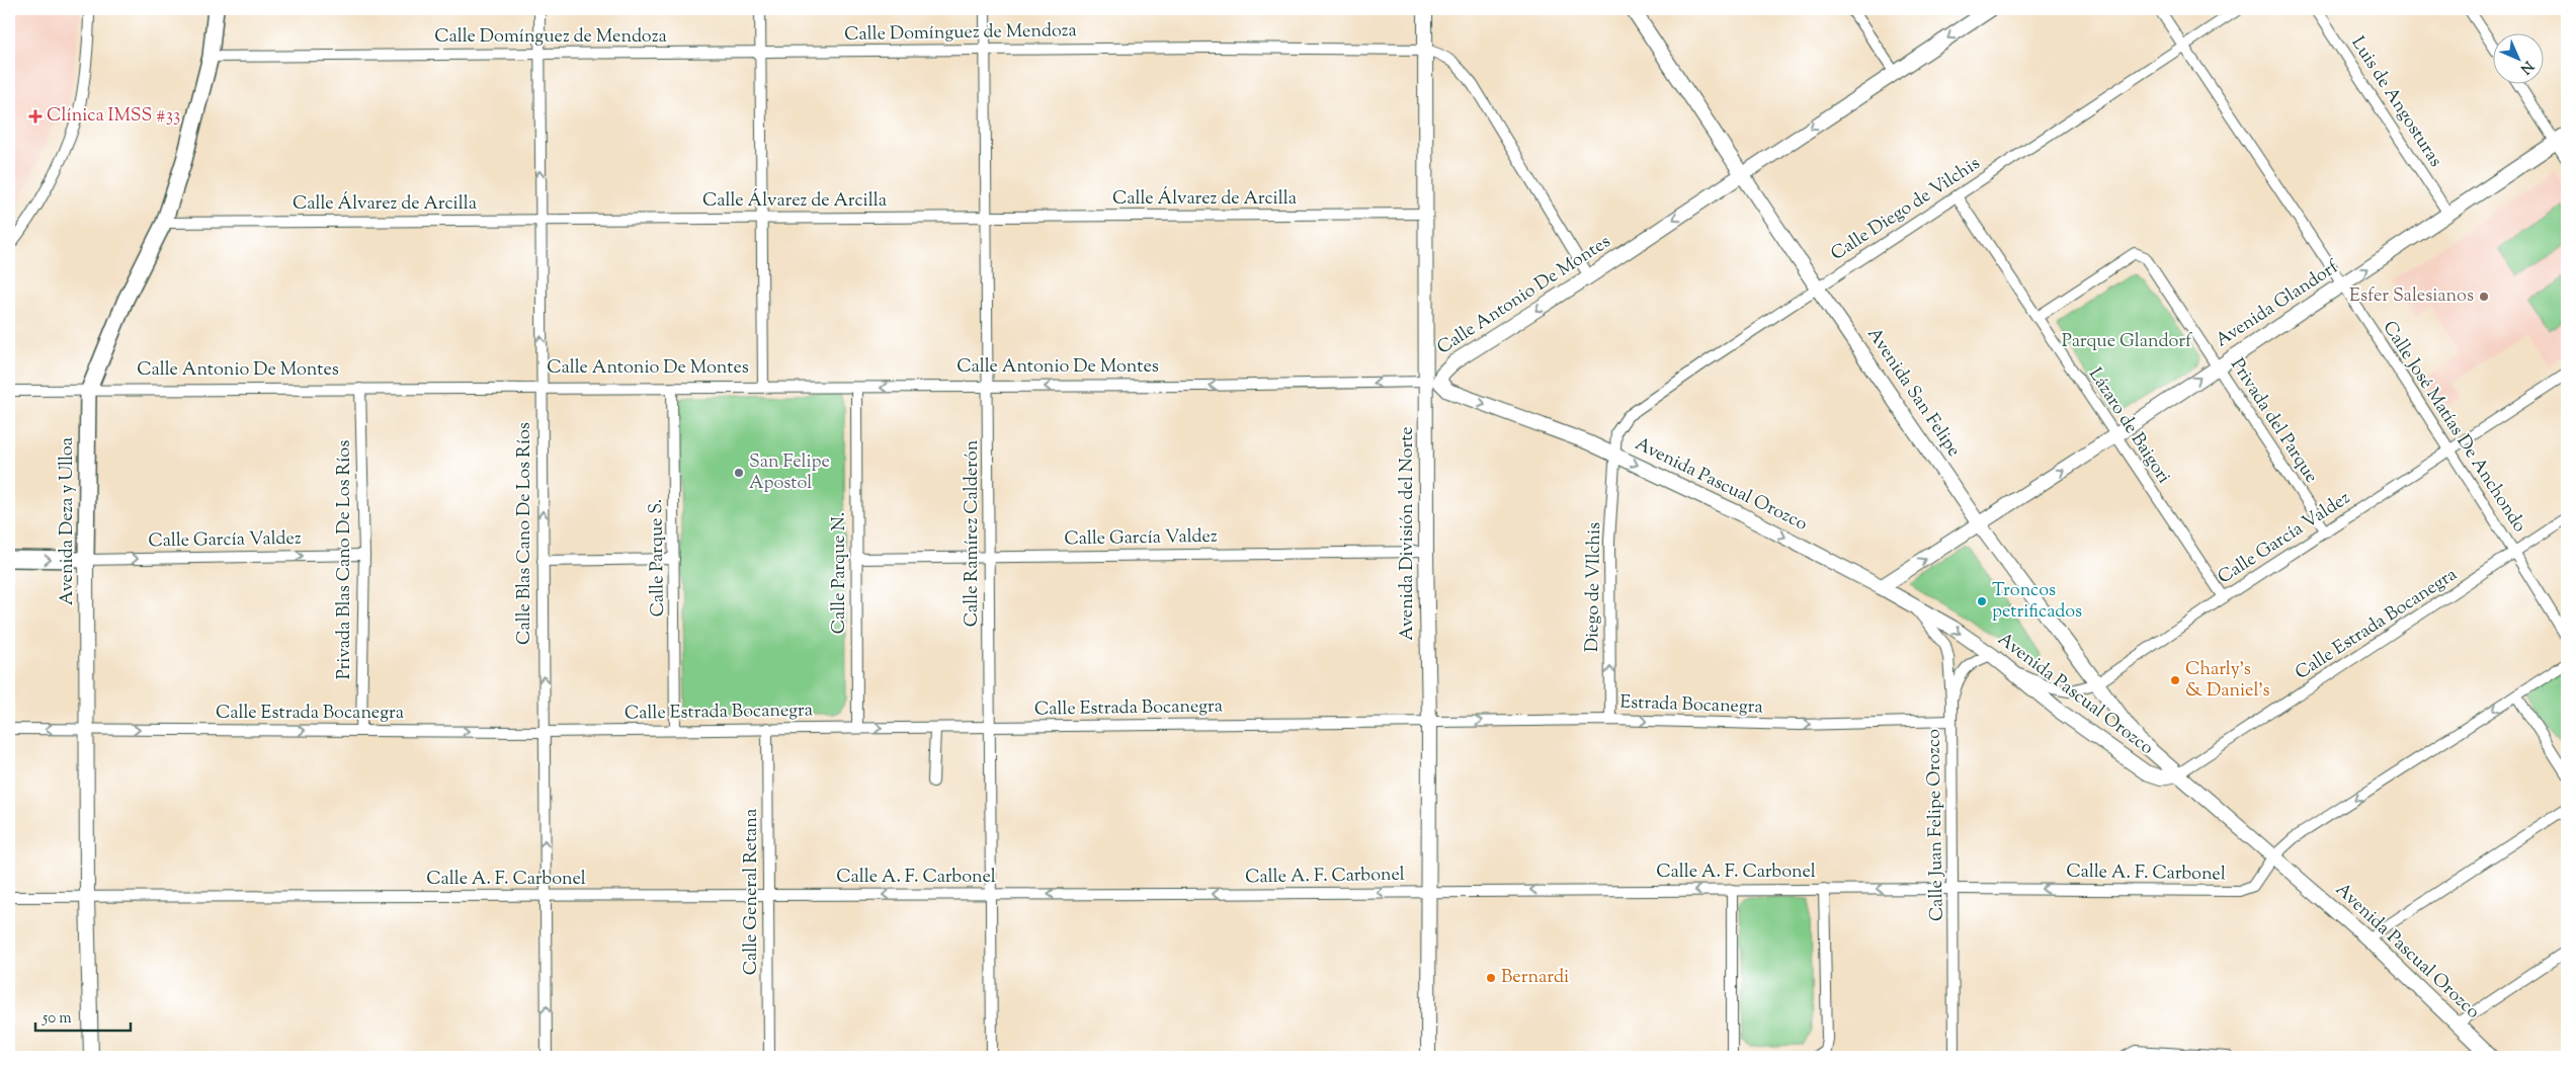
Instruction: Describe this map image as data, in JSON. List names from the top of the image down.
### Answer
{
  "streets": {
    "main road": [
      "Calle Antonio De Montes",
      "Avenida Glandorf",
      "Avenida San Felipe",
      "Avenida Pascual Orozco",
      "Avenida Deza y Ulloa",
      "Avenida División del Norte"
    ],
    "street": [
      "Calle Domínguez de Mendoza",
      "Luis de Angosturas",
      "Calle Álvarez de Arcilla",
      "Calle Diego de Vilchis",
      "Privada del Parque",
      "Lázaro de Baigori",
      "Calle José Matías De Anchondo",
      "Calle Blas Cano De Los Ríos",
      "Calle Ramírez Calderón",
      "Calle García Valdez",
      "Calle Parque S.",
      "Privada Blas Cano De Los Ríos",
      "Calle Parque N.",
      "Diego de VIlchis",
      "Calle Estrada Bocanegra",
      "Estrada Bocanegra",
      "Calle Juan Felipe Orozco",
      "Calle A. F. Carbonel",
      "Calle General Retana"
    ]
  },
  "crossings": [
    ["Calle Domínguez de Mendoza", "Calle Antonio De Montes"],
    ["Calle Domínguez de Mendoza", "Avenida Deza y Ulloa"],
    ["Calle Domínguez de Mendoza", "Calle Blas Cano De Los Ríos"],
    ["Calle Domínguez de Mendoza", "Calle Ramírez Calderón"],
    ["Calle Domínguez de Mendoza", "Avenida División del Norte"],
    ["Luis de Angosturas", "Avenida Glandorf"],
    ["Calle Álvarez de Arcilla", "Avenida Deza y Ulloa"],
    ["Calle Álvarez de Arcilla", "Calle Blas Cano De Los Ríos"],
    ["Calle Álvarez de Arcilla", "Calle Ramírez Calderón"],
    ["Calle Álvarez de Arcilla", "Avenida División del Norte"],
    ["Calle Diego de Vilchis", "Avenida San Felipe"],
    ["Calle Diego de Vilchis", "Lázaro de Baigori"],
    ["Calle Diego de Vilchis", "Calle José Matías De Anchondo"],
    ["Calle Diego de Vilchis", "Avenida Pascual Orozco"],
    ["Calle Diego de Vilchis", "Diego de VIlchis"],
    ["Calle Antonio De Montes", "Avenida San Felipe"],
    ["Calle Antonio De Montes", "Avenida Pascual Orozco"],
    ["Calle Antonio De Montes", "Avenida Deza y Ulloa"],
    ["Calle Antonio De Montes", "Calle Blas Cano De Los Ríos"],
    ["Calle Antonio De Montes", "Calle Ramírez Calderón"],
    ["Calle Antonio De Montes", "Avenida División del Norte"],
    ["Calle Antonio De Montes", "Calle Parque S."],
    ["Calle Antonio De Montes", "Privada Blas Cano De Los Ríos"],
    ["Calle Antonio De Montes", "Calle Parque N."],
    ["Avenida Glandorf", "Avenida San Felipe"],
    ["Avenida Glandorf", "Privada del Parque"],
    ["Avenida Glandorf", "Lázaro de Baigori"],
    ["Avenida Glandorf", "Calle José Matías De Anchondo"],
    ["Avenida Glandorf", "Avenida Pascual Orozco"],
    ["Avenida San Felipe", "Avenida Pascual Orozco"],
    ["Avenida San Felipe", "Calle García Valdez"],
    ["Avenida San Felipe", "Calle Estrada Bocanegra"],
    ["Privada del Parque", "Lázaro de Baigori"],
    ["Privada del Parque", "Calle García Valdez"],
    ["Lázaro de Baigori", "Calle García Valdez"],
    ["Calle José Matías De Anchondo", "Calle García Valdez"],
    ["Calle José Matías De Anchondo", "Calle Estrada Bocanegra"],
    ["Avenida Pascual Orozco", "Avenida División del Norte"],
    ["Avenida Pascual Orozco", "Calle García Valdez"],
    ["Avenida Pascual Orozco", "Diego de VIlchis"],
    ["Avenida Pascual Orozco", "Calle Estrada Bocanegra"],
    ["Avenida Pascual Orozco", "Calle Juan Felipe Orozco"],
    ["Avenida Pascual Orozco", "Calle A. F. Carbonel"],
    ["Avenida Deza y Ulloa", "Calle García Valdez"],
    ["Avenida Deza y Ulloa", "Calle Estrada Bocanegra"],
    ["Avenida Deza y Ulloa", "Calle A. F. Carbonel"],
    ["Calle Blas Cano De Los Ríos", "Calle Estrada Bocanegra"],
    ["Calle Blas Cano De Los Ríos", "Calle A. F. Carbonel"],
    ["Calle Ramírez Calderón", "Calle García Valdez"],
    ["Calle Ramírez Calderón", "Calle Estrada Bocanegra"],
    ["Calle Ramírez Calderón", "Calle A. F. Carbonel"],
    ["Avenida División del Norte", "Calle García Valdez"],
    ["Avenida División del Norte", "Calle Estrada Bocanegra"],
    ["Avenida División del Norte", "Estrada Bocanegra"],
    ["Avenida División del Norte", "Calle A. F. Carbonel"],
    ["Calle García Valdez", "Privada Blas Cano De Los Ríos"],
    ["Calle García Valdez", "Calle Parque N."],
    ["Calle Parque S.", "Calle Estrada Bocanegra"],
    ["Privada Blas Cano De Los Ríos", "Calle Estrada Bocanegra"],
    ["Calle Parque N.", "Calle Estrada Bocanegra"],
    ["Diego de VIlchis", "Estrada Bocanegra"],
    ["Calle Estrada Bocanegra", "Estrada Bocanegra"],
    ["Calle Estrada Bocanegra", "Calle General Retana"],
    ["Estrada Bocanegra", "Calle Juan Felipe Orozco"],
    ["Calle Juan Felipe Orozco", "Calle A. F. Carbonel"],
    ["Calle A. F. Carbonel", "Calle General Retana"]
  ],
  "one_way": [
    "Calle Antonio De Montes",
    "Avenida Glandorf",
    "Avenida Pascual Orozco",
    "Calle Blas Cano De Los Ríos",
    "Diego de VIlchis",
    "Estrada Bocanegra",
    "Calle A. F. Carbonel"
  ],
  "parks": ["Parque Glandorf"],
  "places": {
    "health": ["Clínica IMSS #33"],
    "other": [
      "Esfer Salesianos",
      "San Felipe Apostol",
      "Troncos petrificados",
      "Charly's & Daniel's",
      "Bernardi"
    ]
  },
  "scale_bar": "50 m",
  "north": "bottom right"
}
